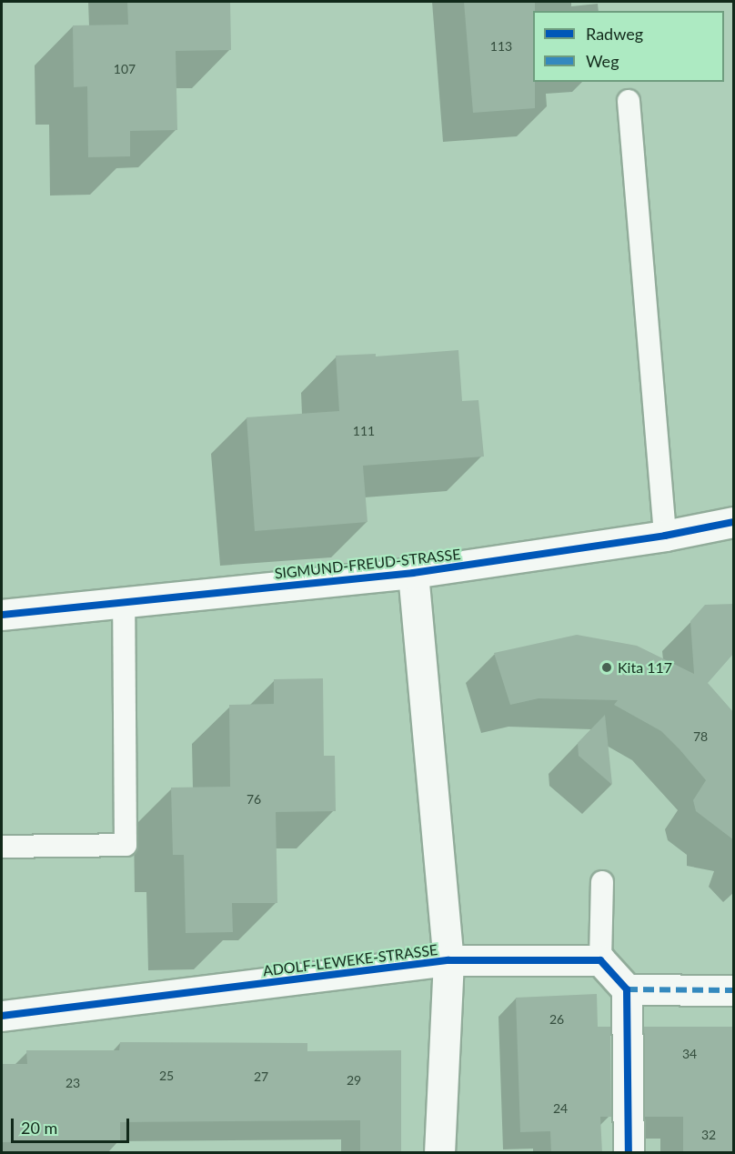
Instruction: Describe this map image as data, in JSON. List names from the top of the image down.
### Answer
{
  "streets": {
    "street": ["SIGMUND-FREUD-STRASSE", "ADOLF-LEWEKE-STRASSE"]
  },
  "crossings": [
    ["SIGMUND-FREUD-STRASSE", "ADOLF-LEWEKE-STRASSE"]
  ],
  "places": ["Kita 117"],
  "house_numbers": [
    "113",
    "107",
    "111",
    "78",
    "76",
    "26",
    "34",
    "25",
    "27",
    "29",
    "23",
    "24",
    "32"
  ],
  "legend": ["Radweg", "Weg"],
  "scale_bar": "20 m"
}
